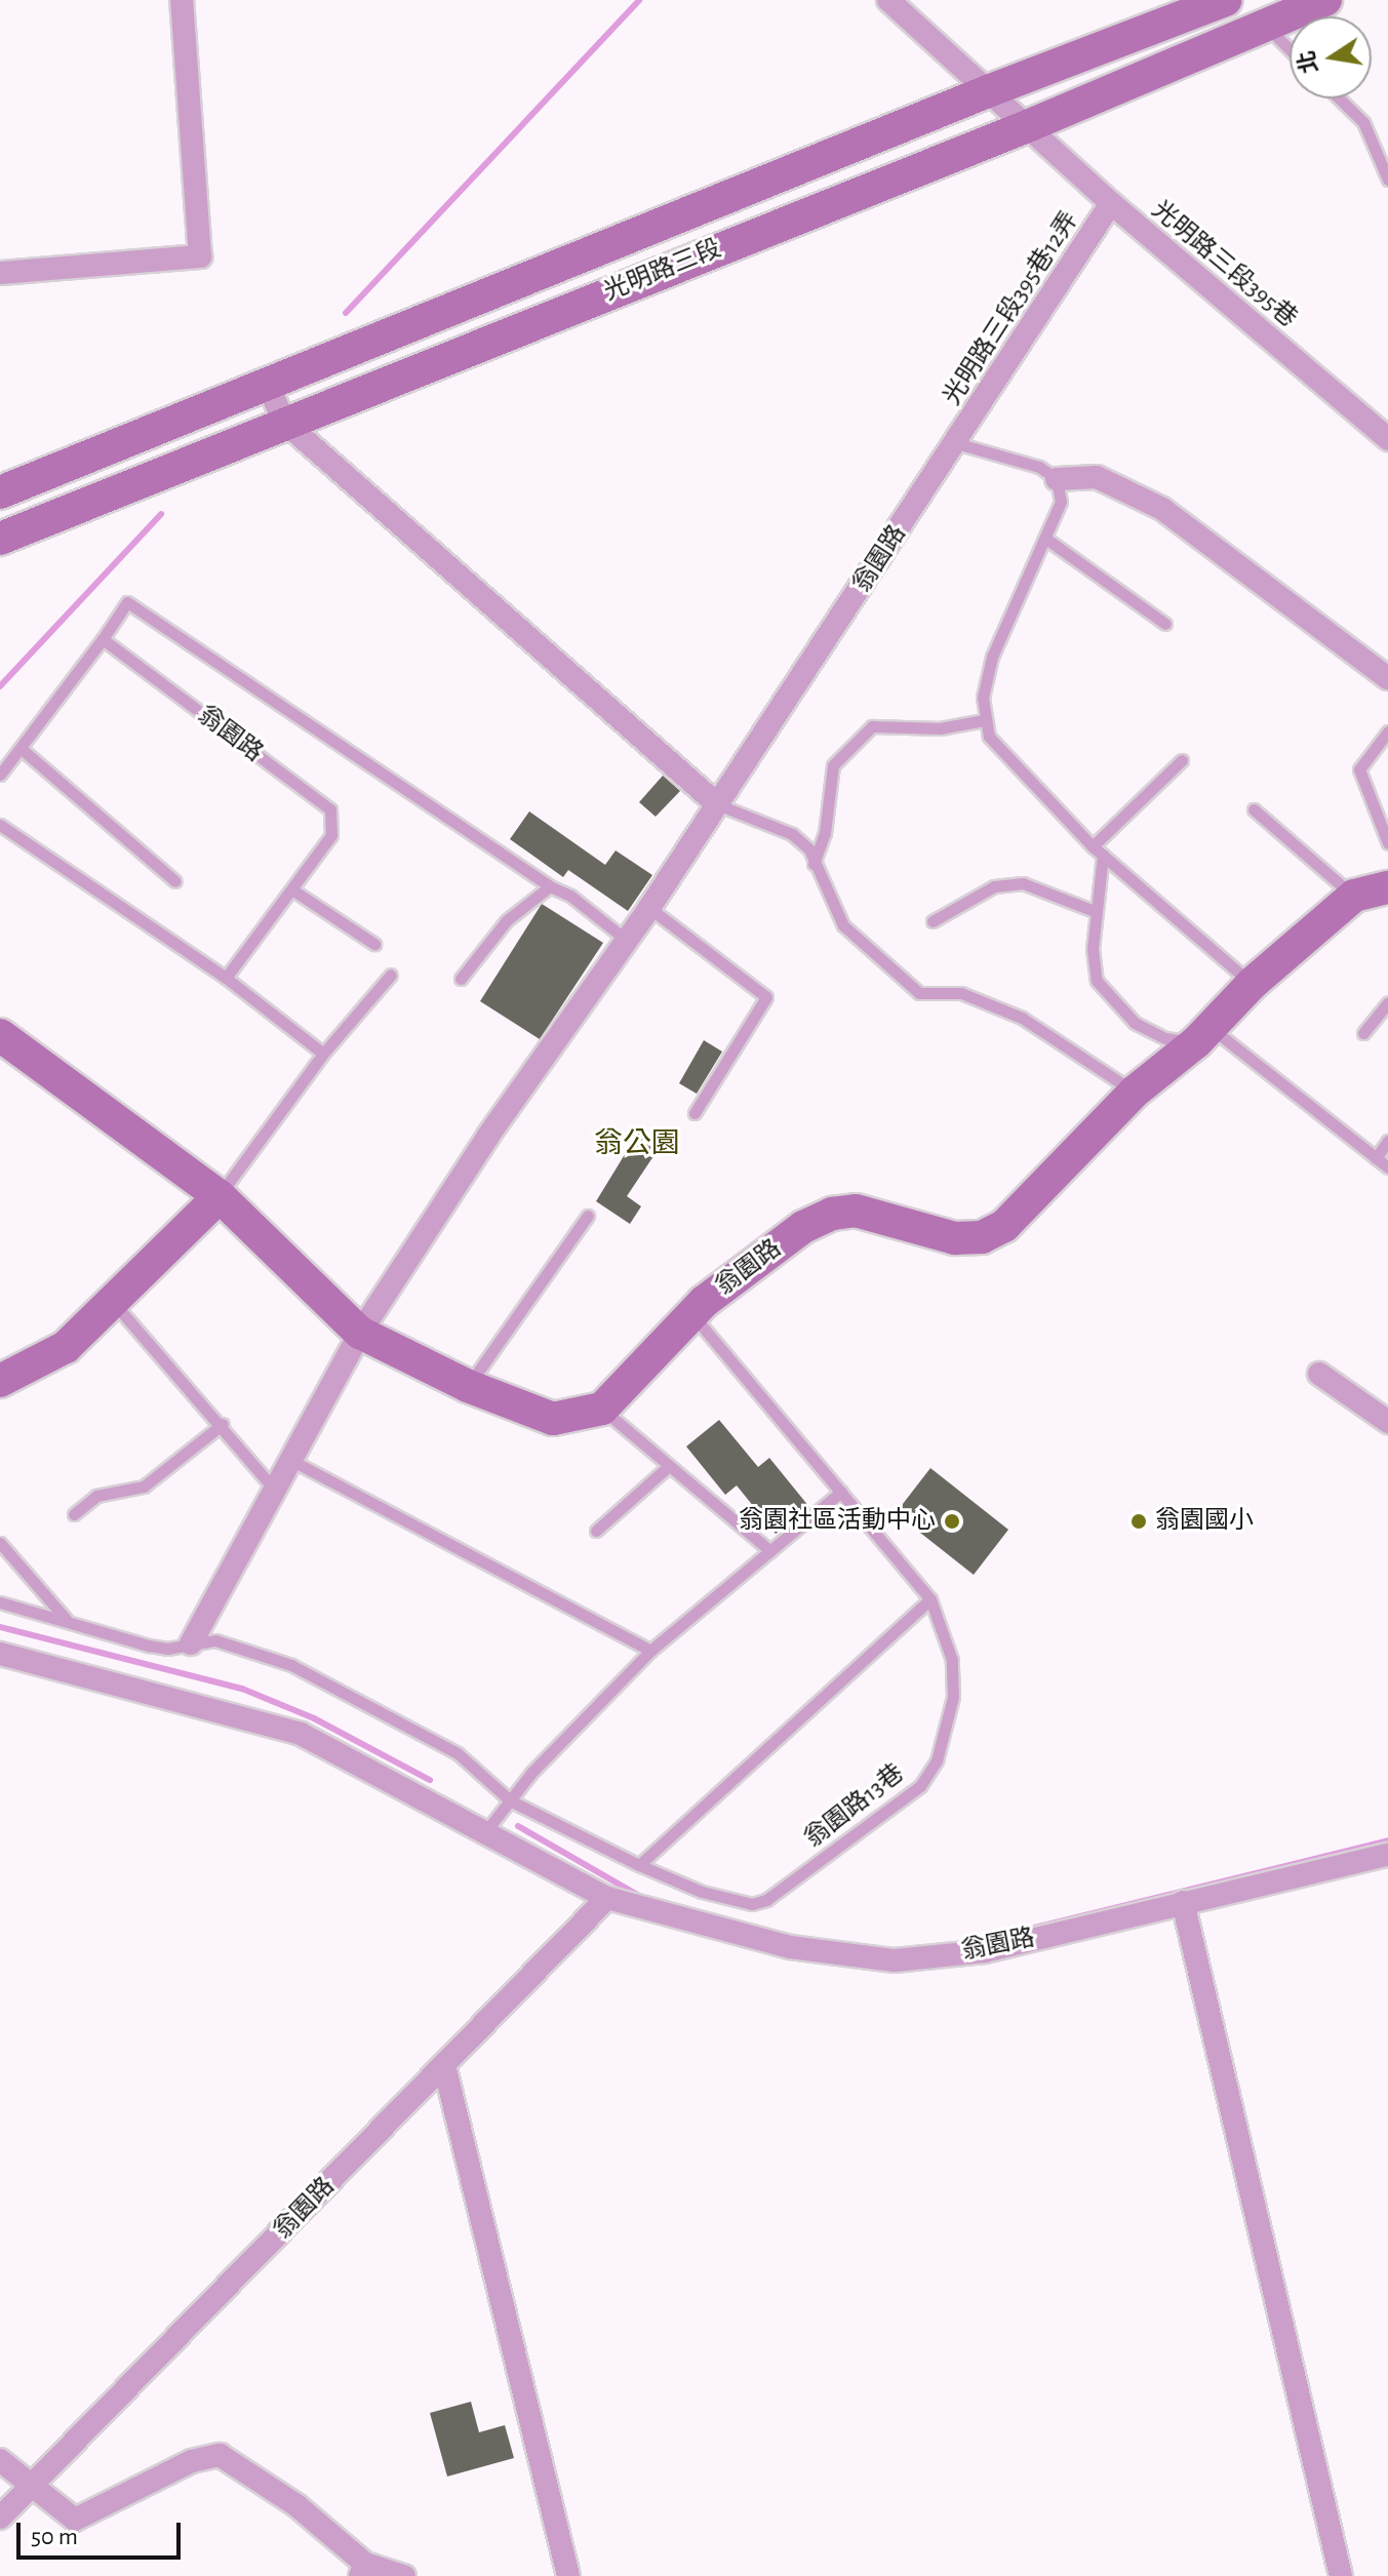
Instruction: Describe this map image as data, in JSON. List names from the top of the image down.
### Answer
{
  "streets": {
    "street": [
      "光明路三段395巷",
      "光明路三段",
      "光明路三段395巷12弄",
      "翁園路"
    ],
    "lane": ["翁園路13巷"]
  },
  "crossings": [
    ["光明路三段395巷", "光明路三段"],
    ["光明路三段395巷", "光明路三段395巷12弄"],
    ["光明路三段395巷12弄", "翁園路"],
    ["翁園路", "翁園路13巷"]
  ],
  "districts": ["翁公園"],
  "places": ["翁園社區活動中心", "翁園國小"],
  "scale_bar": "50 m",
  "north": "left"
}
